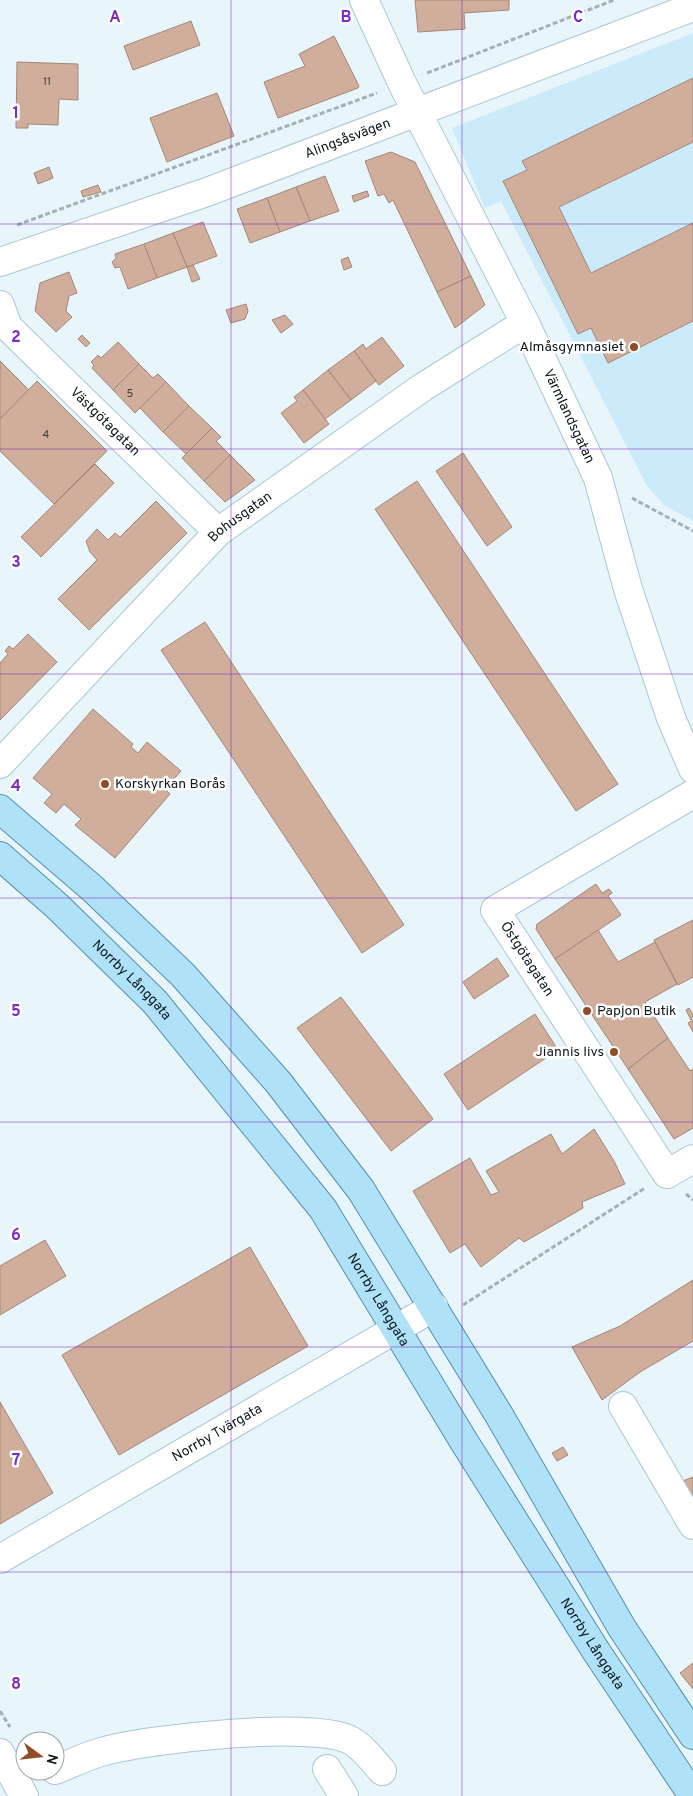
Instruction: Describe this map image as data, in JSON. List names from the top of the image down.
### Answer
{
  "streets": {
    "main road": ["Norrby Långgata"],
    "street": [
      "Alingsåsvägen",
      "Värmlandsgatan",
      "Västgötagatan",
      "Bohusgatan",
      "Östgötagatan",
      "Norrby Tvärgata"
    ]
  },
  "crossings": [
    ["Alingsåsvägen", "Värmlandsgatan"],
    ["Värmlandsgatan", "Bohusgatan"],
    ["Västgötagatan", "Bohusgatan"],
    ["Norrby Långgata", "Norrby Tvärgata"]
  ],
  "places": [
    "Almåsgymnasiet",
    "Korskyrkan Borås",
    "Papjon Butik",
    "Jiannis livs"
  ],
  "house_numbers": ["11", "5", "4"],
  "north": "right",
  "grid": {
    "columns": ["A", "B", "C"],
    "rows": [
      "1",
      "2",
      "3",
      "4",
      "5",
      "6",
      "7",
      "8"
    ]
  }
}
